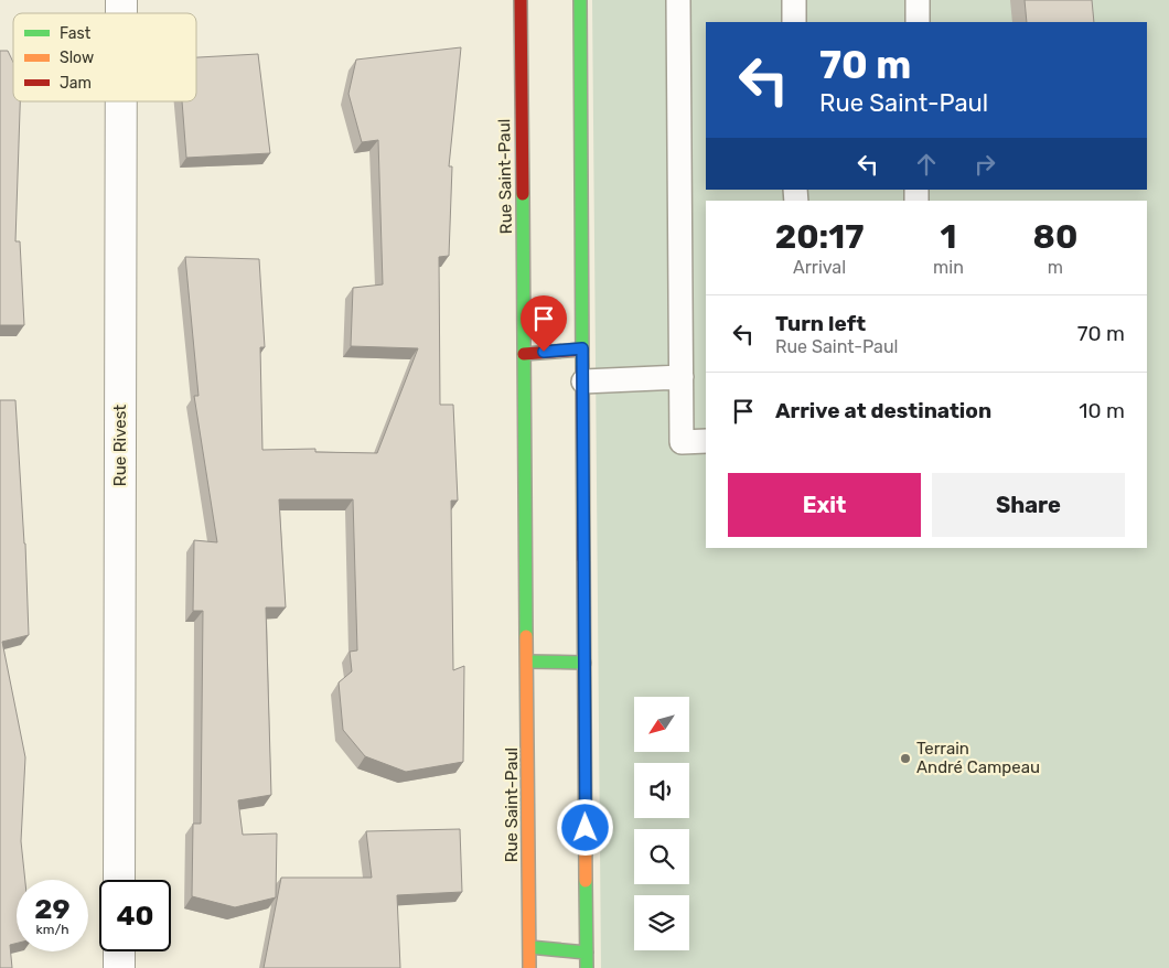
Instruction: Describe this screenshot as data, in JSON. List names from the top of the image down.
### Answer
{
  "streets": {
    "street": ["Rue Saint-Paul", "Rue Rivest"]
  },
  "places": ["Terrain André Campeau"],
  "legend": ["Fast", "Slow", "Jam"],
  "north": "bottom left",
  "page": {
    "turn": ["70 m", "Rue Saint-Paul"],
    "eta": [
      "20:17",
      "Arrival",
      "1",
      "min",
      "80",
      "m"
    ],
    "list": [
      {
        "name": "Turn left",
        "note": "Rue Saint-Paul",
        "value": "70 m"
      },
      {
        "name": "Arrive at destination",
        "value": "10 m"
      }
    ],
    "buttons": ["Exit", "Share"],
    "speed": "29 km/h",
    "limit": "40"
  }
}
